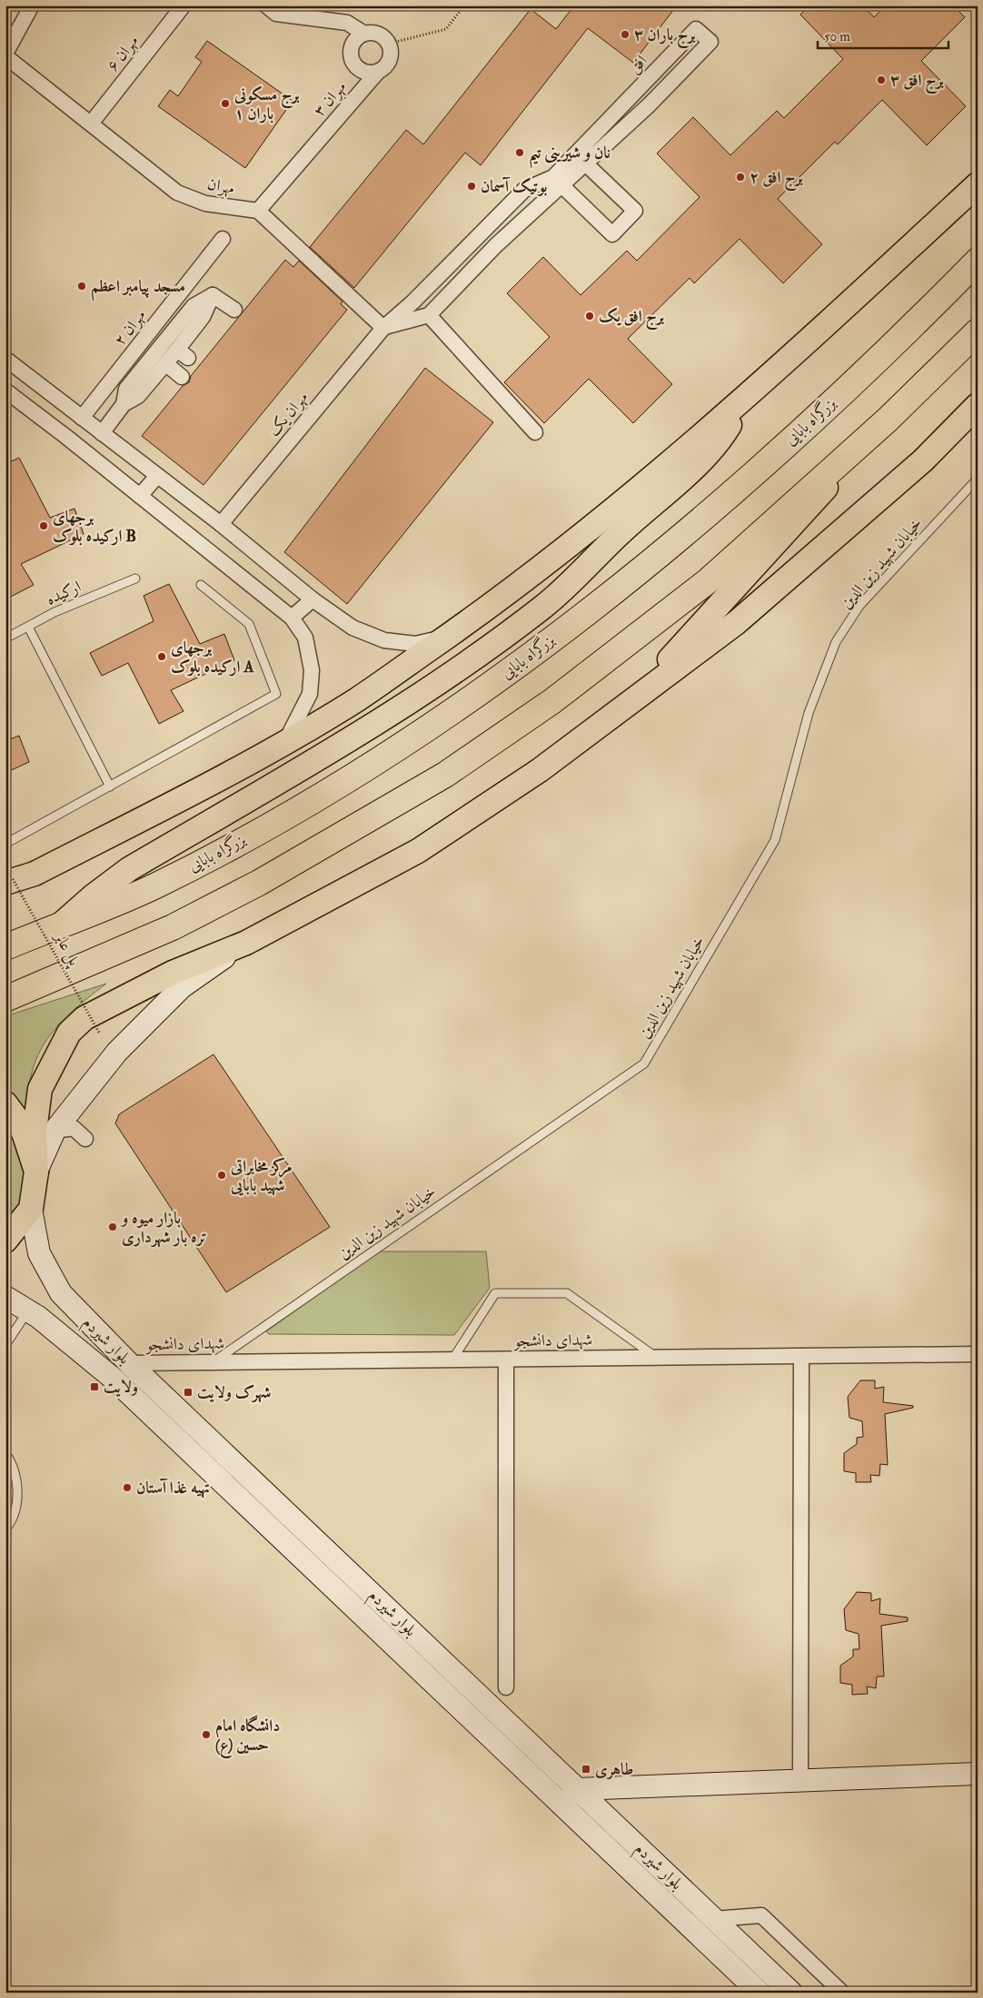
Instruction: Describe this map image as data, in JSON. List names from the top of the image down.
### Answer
{
  "streets": {
    "highway": ["بزرگراه بابایی"],
    "main road": ["بلوار شیردم"],
    "street": [
      "مهران ۶",
      "افق",
      "مهران ۳",
      "مهران",
      "مهران ۲",
      "مهران یک",
      "شهدای دانشجو"
    ],
    "lane": ["خیابان شهید زین الدین", "ارکیده"],
    "path": ["پل عابر"]
  },
  "crossings": [
    ["مهران ۶", "مهران"],
    ["افق", "مهران یک"],
    ["مهران ۳", "مهران"],
    ["خیابان شهید زین الدین", "شهدای دانشجو"],
    ["بلوار شیردم", "شهدای دانشجو"]
  ],
  "places": {
    "other": [
      "برج باران ۳",
      "برج افق ۳",
      "برج مسکونی باران ۱",
      "نان و شیرینی تیم",
      "برج افق ۲",
      "بوتیک آسمان",
      "مسجد پیامبر اعظم",
      "برج افق یک",
      "برجهای ارکیده بلوک B",
      "برجهای ارکیده بلوک A",
      "مرکز مخابراتی شهید بابایی",
      "بازار میوه و تره بار شهرداری",
      "تهیه غذا آستان",
      "دانشگاه امام حسین (ع)"
    ],
    "transit": ["ولایت", "شهرک ولایت", "طاهری"]
  },
  "scale_bar": "50 m"
}
